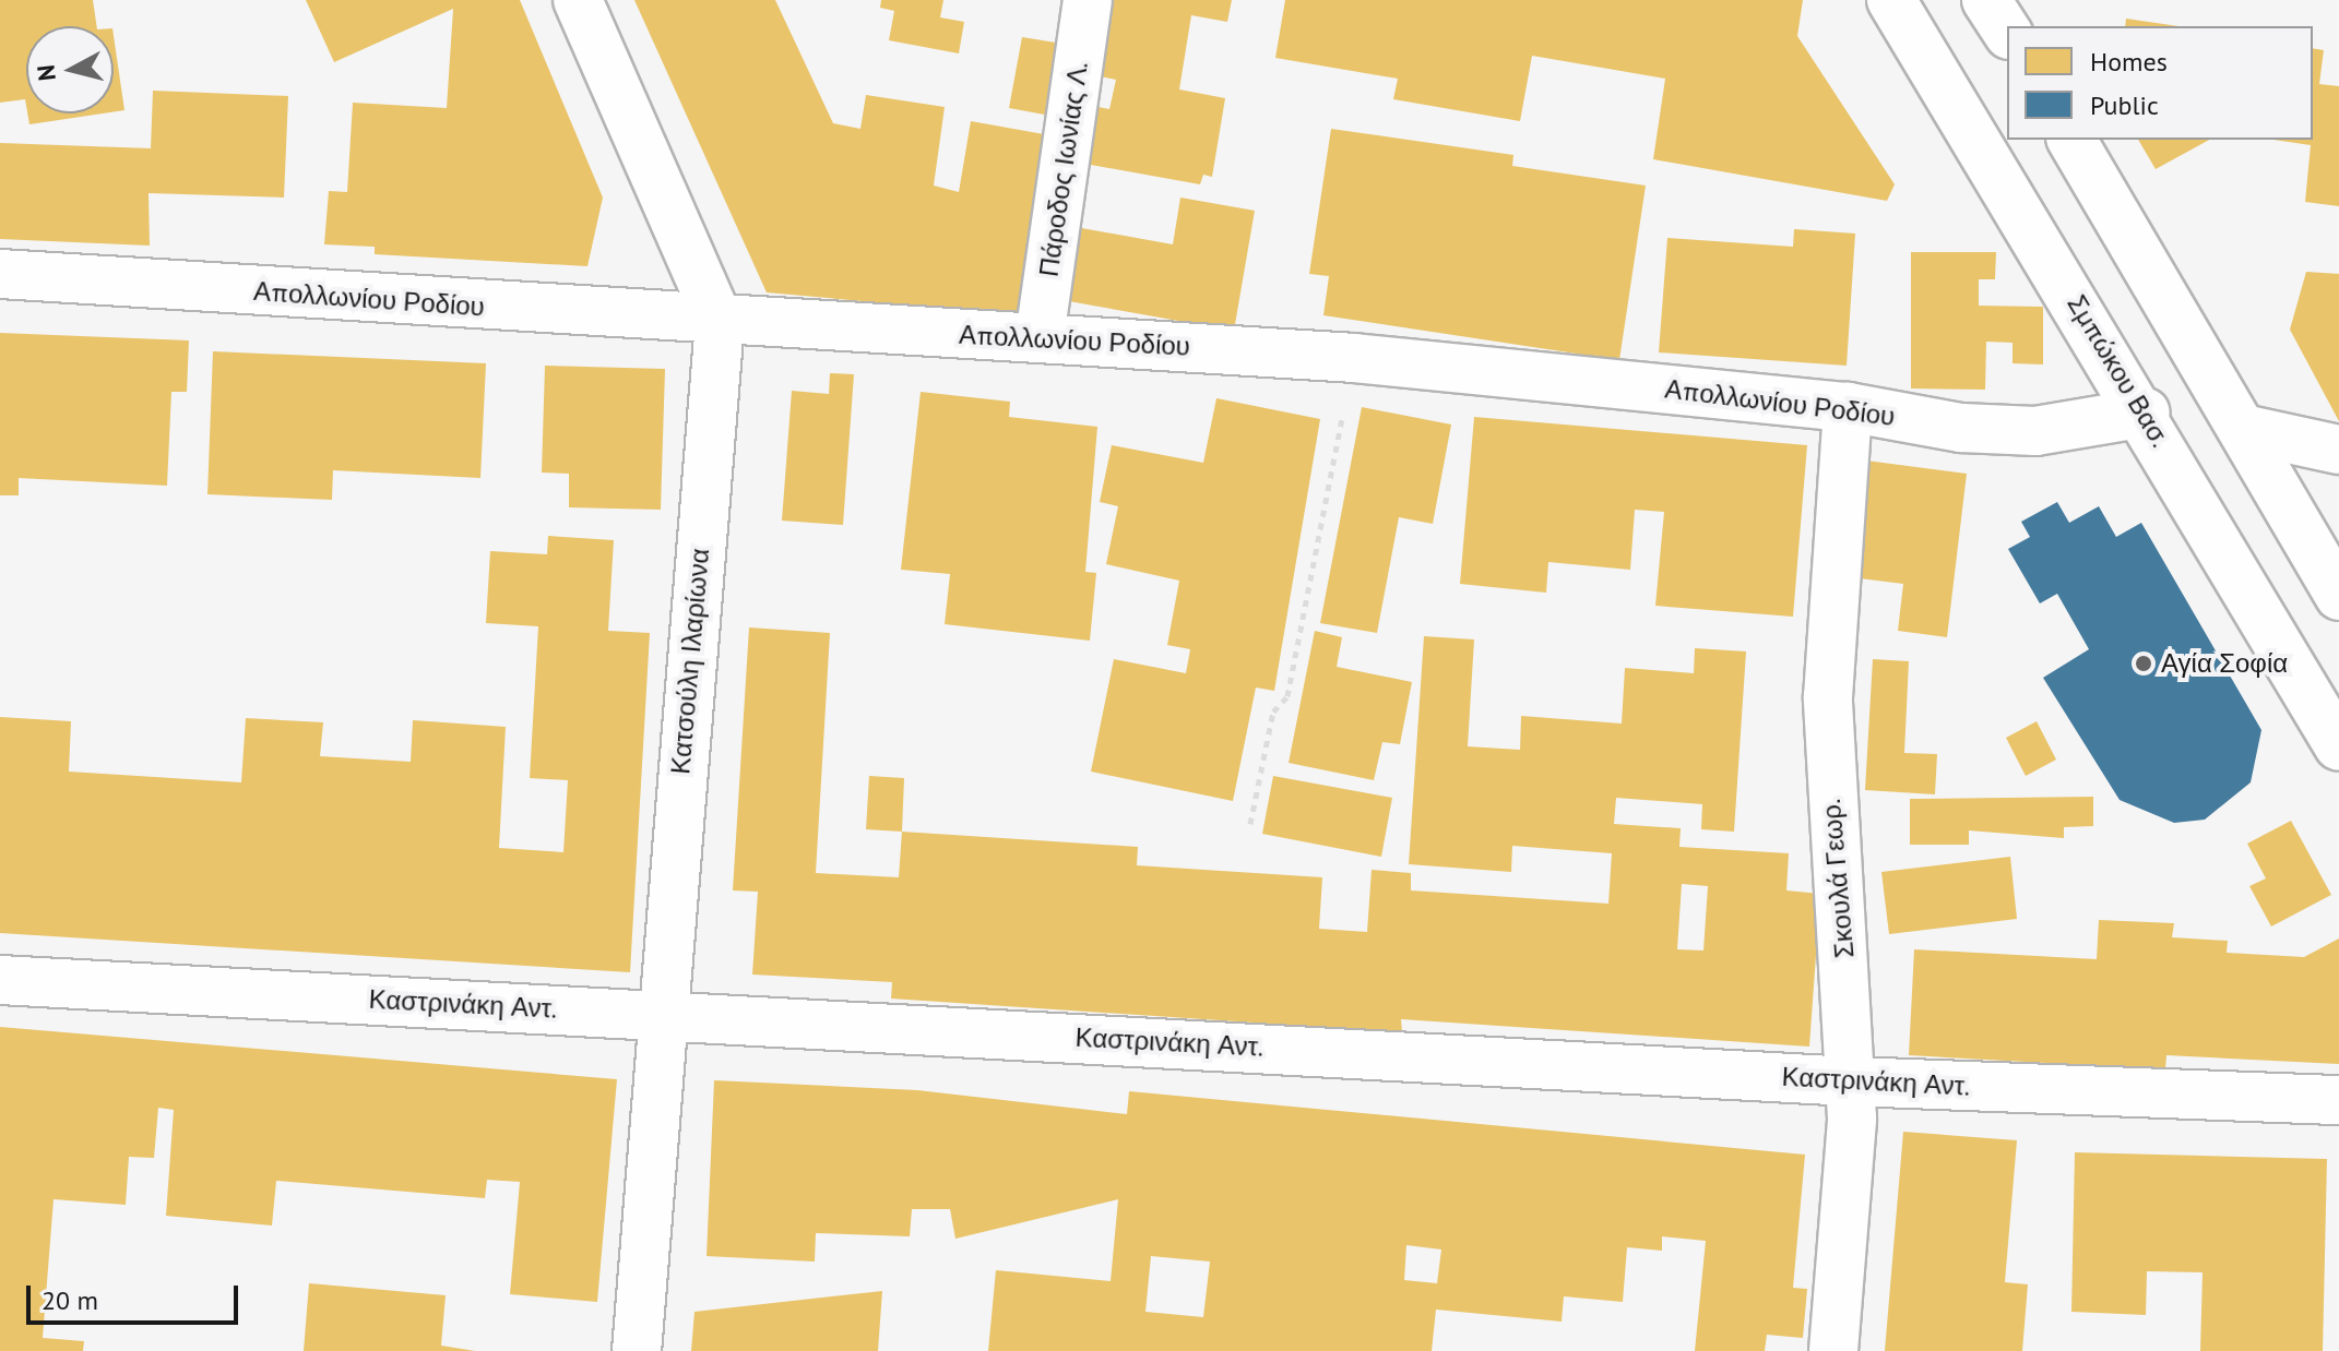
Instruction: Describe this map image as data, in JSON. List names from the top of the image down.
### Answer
{
  "streets": {
    "street": [
      "Πάροδος Ιωνίας Λ.",
      "Απολλωνίου Ροδίου",
      "Σμπώκου Βασ.",
      "Κατσούλη Ιλαρίωνα",
      "Σκουλά Γεωρ.",
      "Καστρινάκη Αντ."
    ]
  },
  "crossings": [
    ["Πάροδος Ιωνίας Λ.", "Απολλωνίου Ροδίου"],
    ["Απολλωνίου Ροδίου", "Σμπώκου Βασ."],
    ["Απολλωνίου Ροδίου", "Κατσούλη Ιλαρίωνα"],
    ["Απολλωνίου Ροδίου", "Σκουλά Γεωρ."],
    ["Κατσούλη Ιλαρίωνα", "Καστρινάκη Αντ."],
    ["Σκουλά Γεωρ.", "Καστρινάκη Αντ."]
  ],
  "places": ["Αγία Σοφία"],
  "legend": ["Homes", "Public"],
  "scale_bar": "20 m",
  "north": "left"
}
